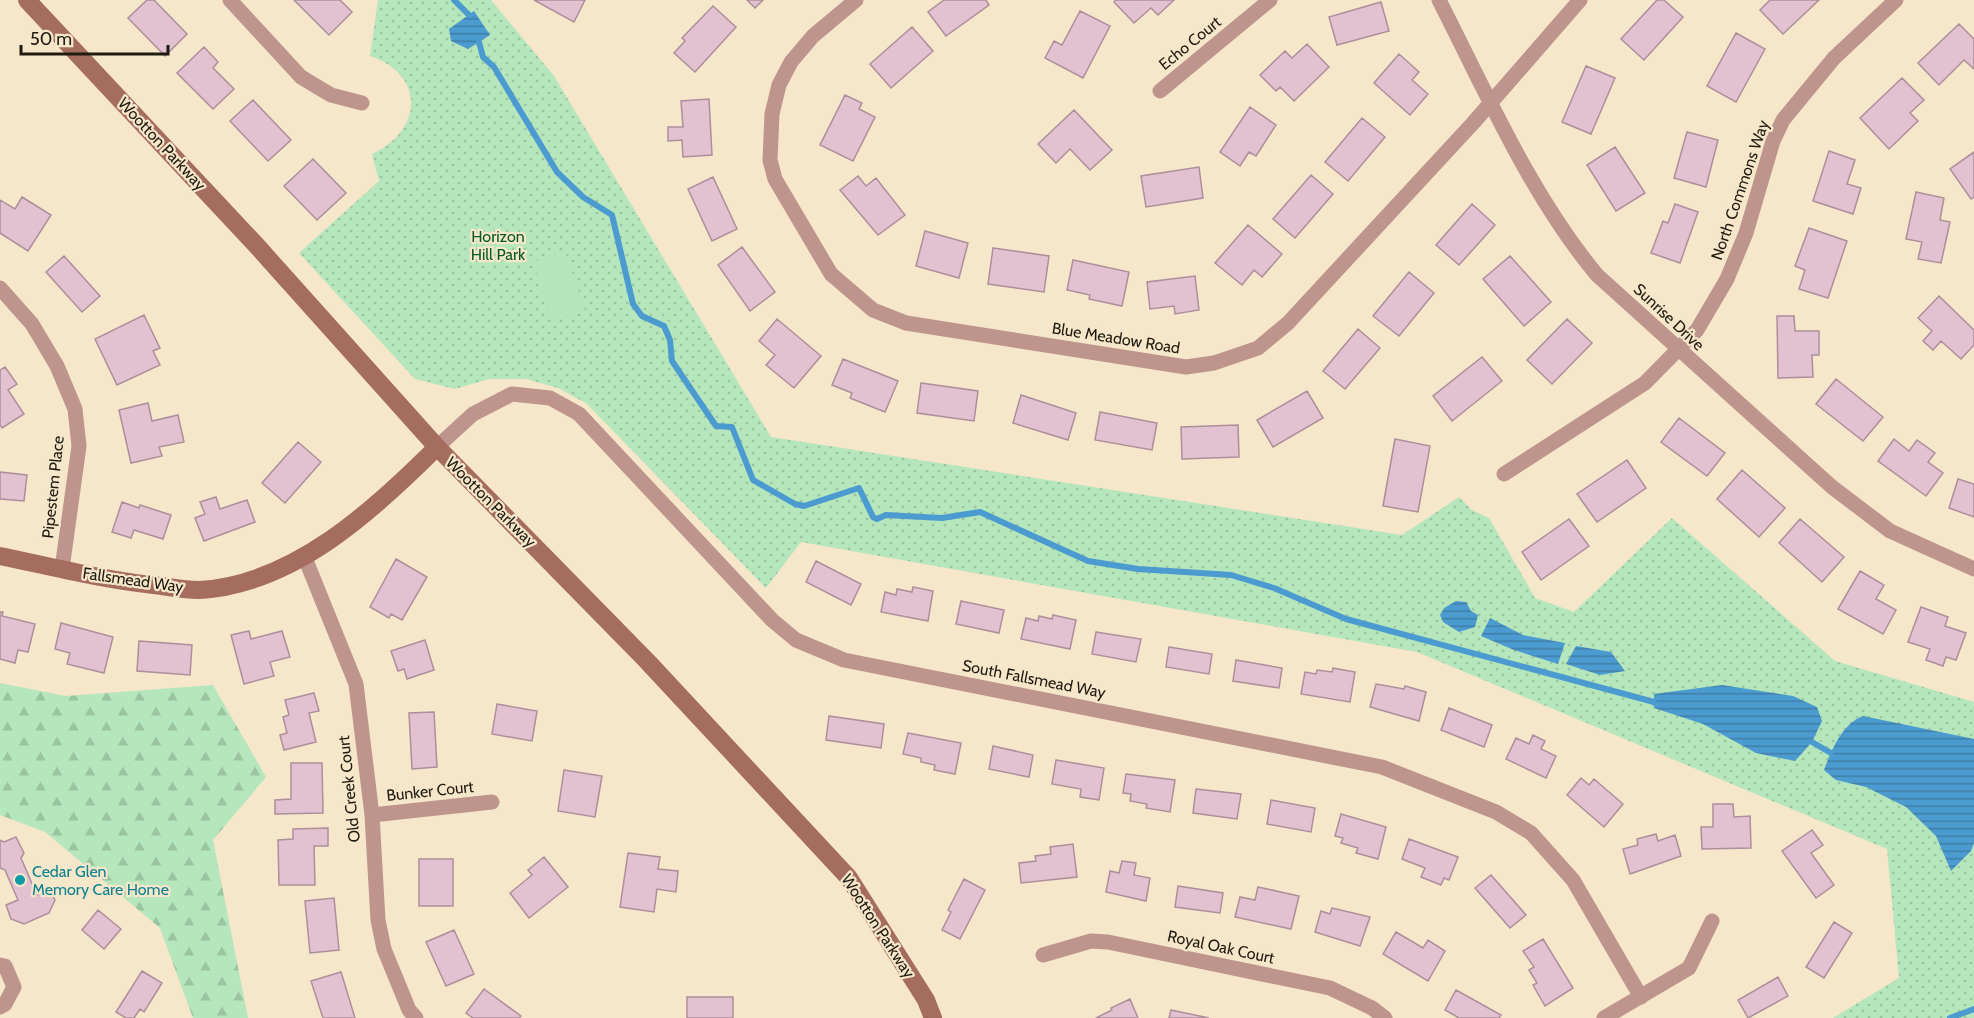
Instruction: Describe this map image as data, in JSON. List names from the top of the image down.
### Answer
{
  "streets": {
    "main road": ["Wootton Parkway", "Fallsmead Way"],
    "street": [
      "Echo Court",
      "North Commons Way",
      "Sunrise Drive",
      "Blue Meadow Road",
      "Pipestem Place",
      "South Fallsmead Way",
      "Old Creek Court",
      "Bunker Court",
      "Royal Oak Court"
    ]
  },
  "crossings": [
    ["Wootton Parkway", "Fallsmead Way"],
    ["Wootton Parkway", "South Fallsmead Way"],
    ["North Commons Way", "Sunrise Drive"],
    ["Sunrise Drive", "Blue Meadow Road"],
    ["Pipestem Place", "Fallsmead Way"],
    ["Fallsmead Way", "South Fallsmead Way"],
    ["Fallsmead Way", "Old Creek Court"],
    ["Old Creek Court", "Bunker Court"]
  ],
  "parks": ["Horizon Hill Park"],
  "places": ["Cedar Glen Memory Care Home"],
  "scale_bar": "50 m"
}
